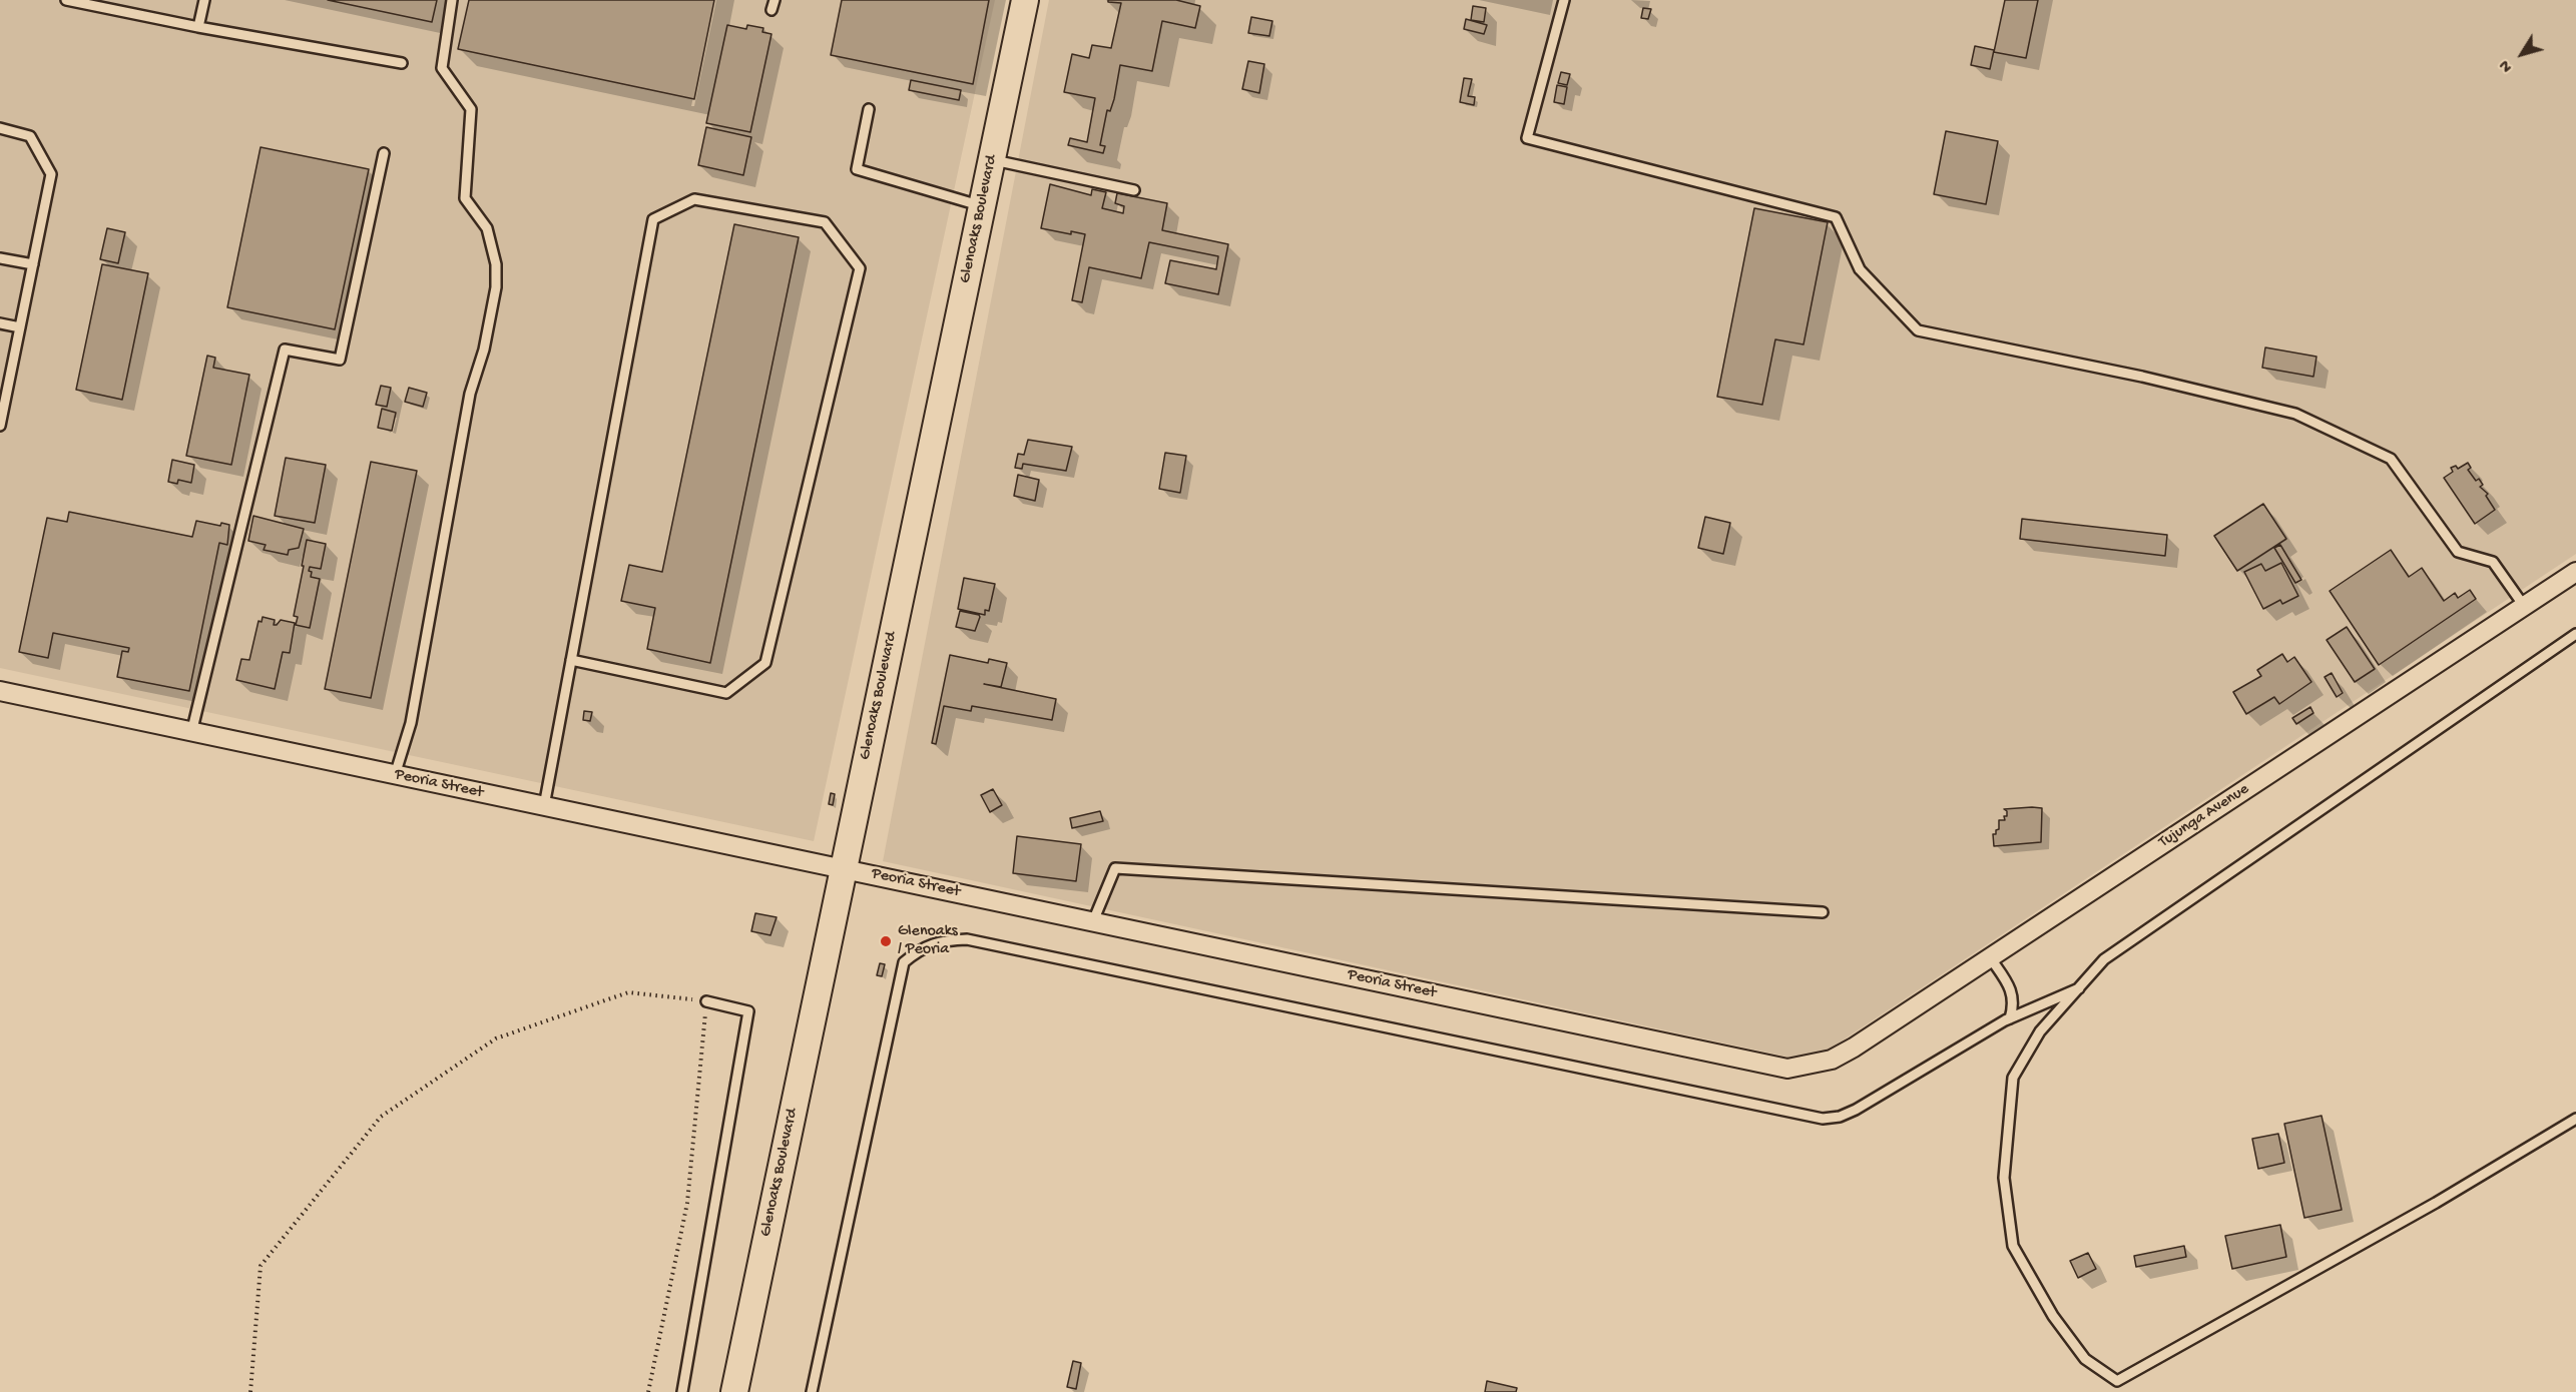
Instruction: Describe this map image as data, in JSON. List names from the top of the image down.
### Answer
{
  "streets": {
    "main road": ["Glenoaks Boulevard"],
    "street": ["Peoria Street", "Tujunga Avenue"]
  },
  "crossings": [
    ["Glenoaks Boulevard", "Peoria Street"],
    ["Peoria Street", "Tujunga Avenue"]
  ],
  "places": ["Glenoaks / Peoria"],
  "north": "bottom left"
}
